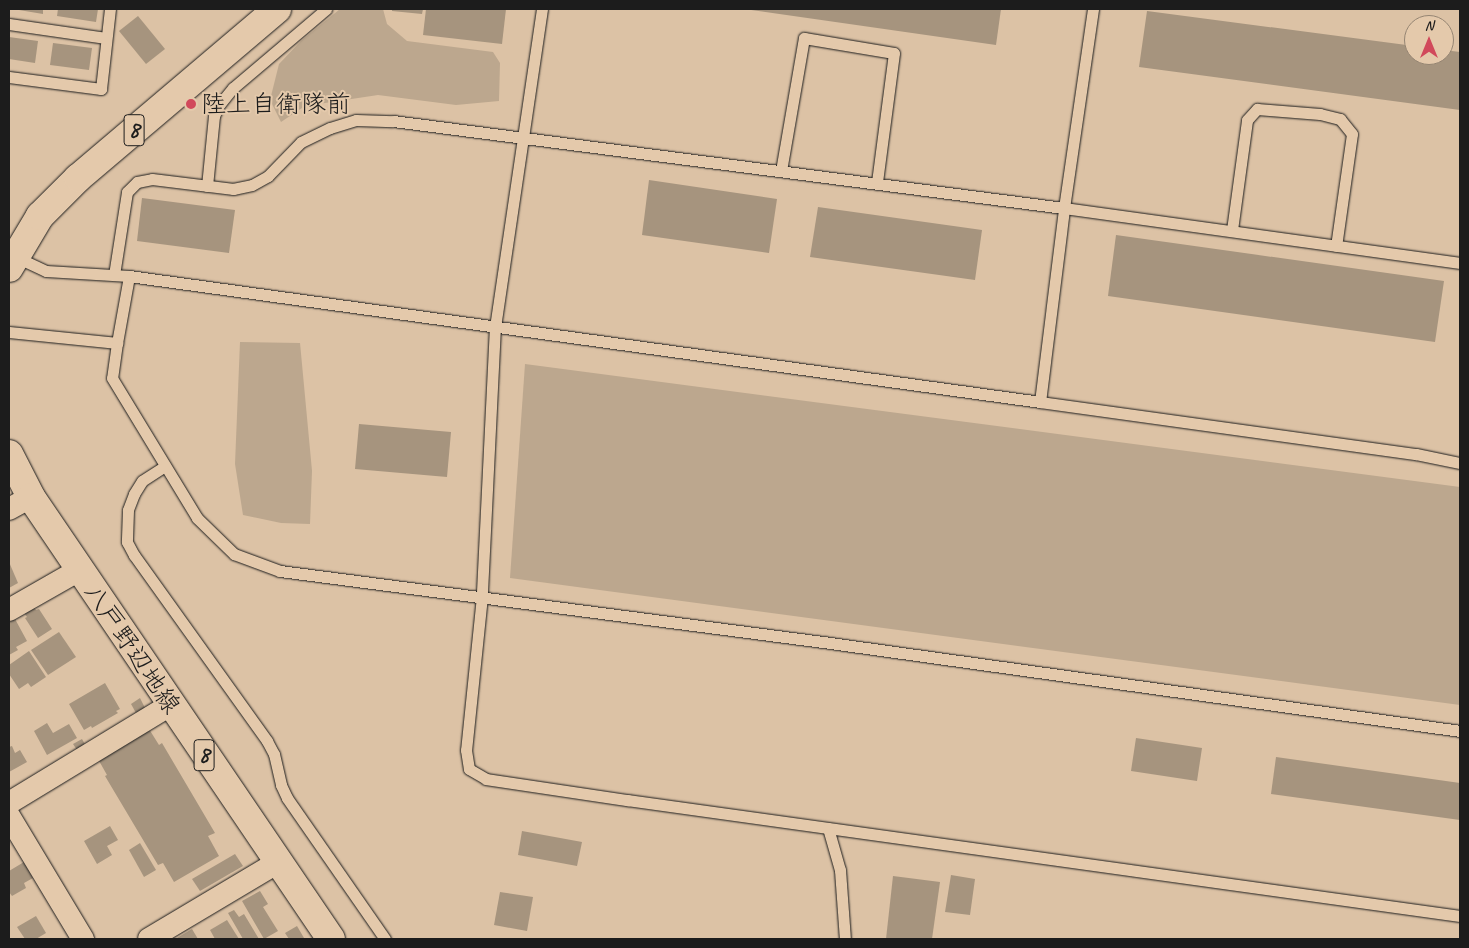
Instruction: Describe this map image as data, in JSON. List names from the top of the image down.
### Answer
{
  "streets": {
    "main road": ["8", "八戸野辺地線"]
  },
  "places": ["陸上自衛隊前"],
  "north": "top"
}
